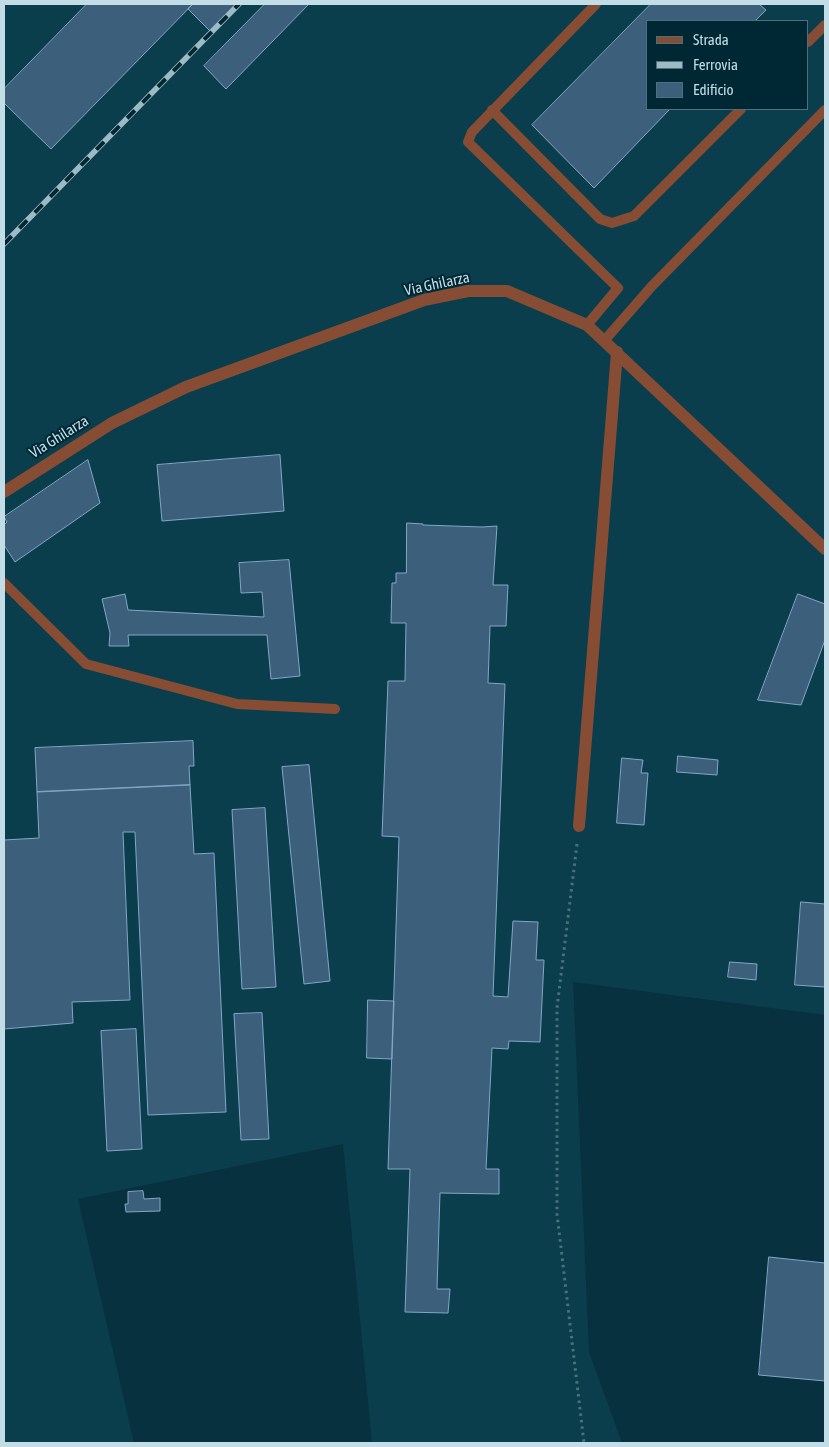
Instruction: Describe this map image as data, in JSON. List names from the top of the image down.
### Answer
{
  "streets": {
    "street": ["Via Ghilarza"]
  },
  "legend": ["Strada", "Ferrovia", "Edificio"]
}
